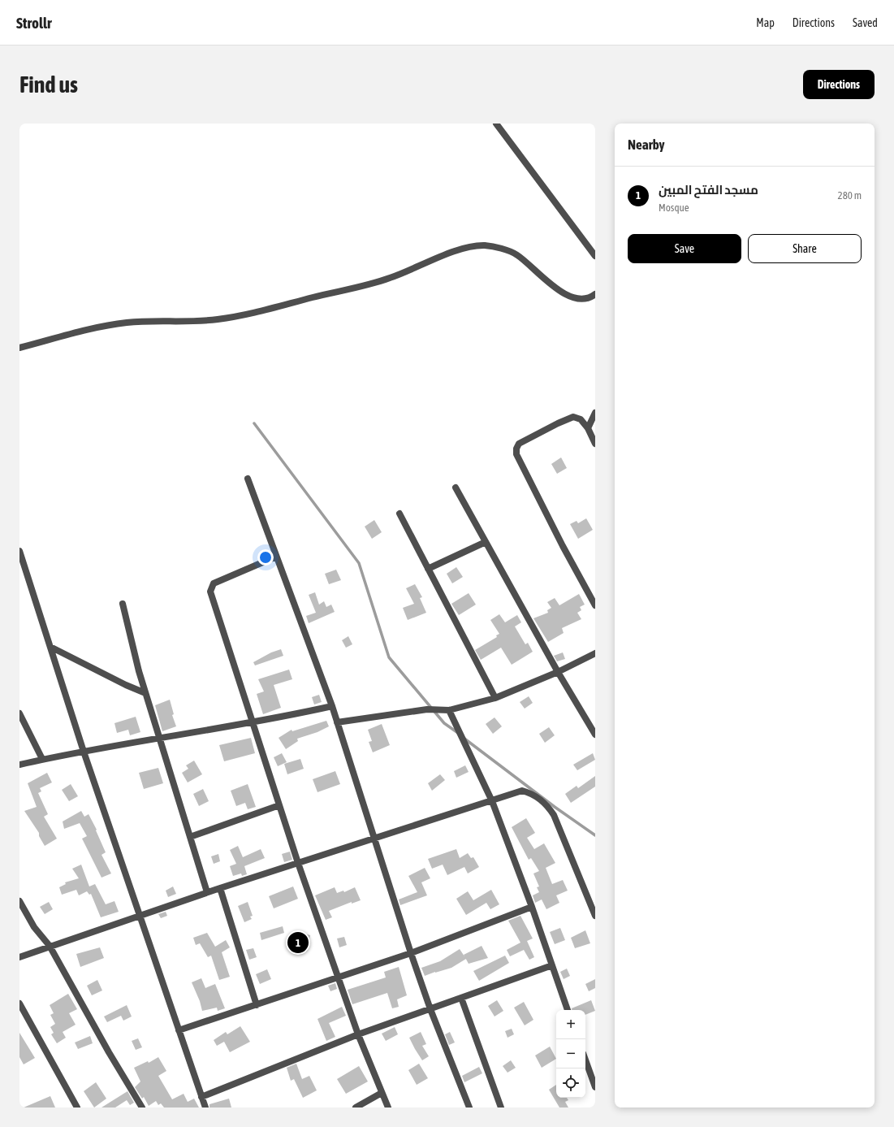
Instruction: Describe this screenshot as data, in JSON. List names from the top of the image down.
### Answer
{
  "page": {
    "header": "Strollr",
    "nav": ["Map", "Directions", "Saved"],
    "buttons": [
      "Directions",
      ["Save", "Share"]
    ],
    "title": "Find us",
    "heading": "Nearby",
    "list": [
      {
        "mark": "1",
        "name": "مسجد الفتح المبين",
        "note": "Mosque",
        "value": "280 m"
      }
    ],
    "pins": "1",
    "map_buttons": ["+", "−"]
  }
}
